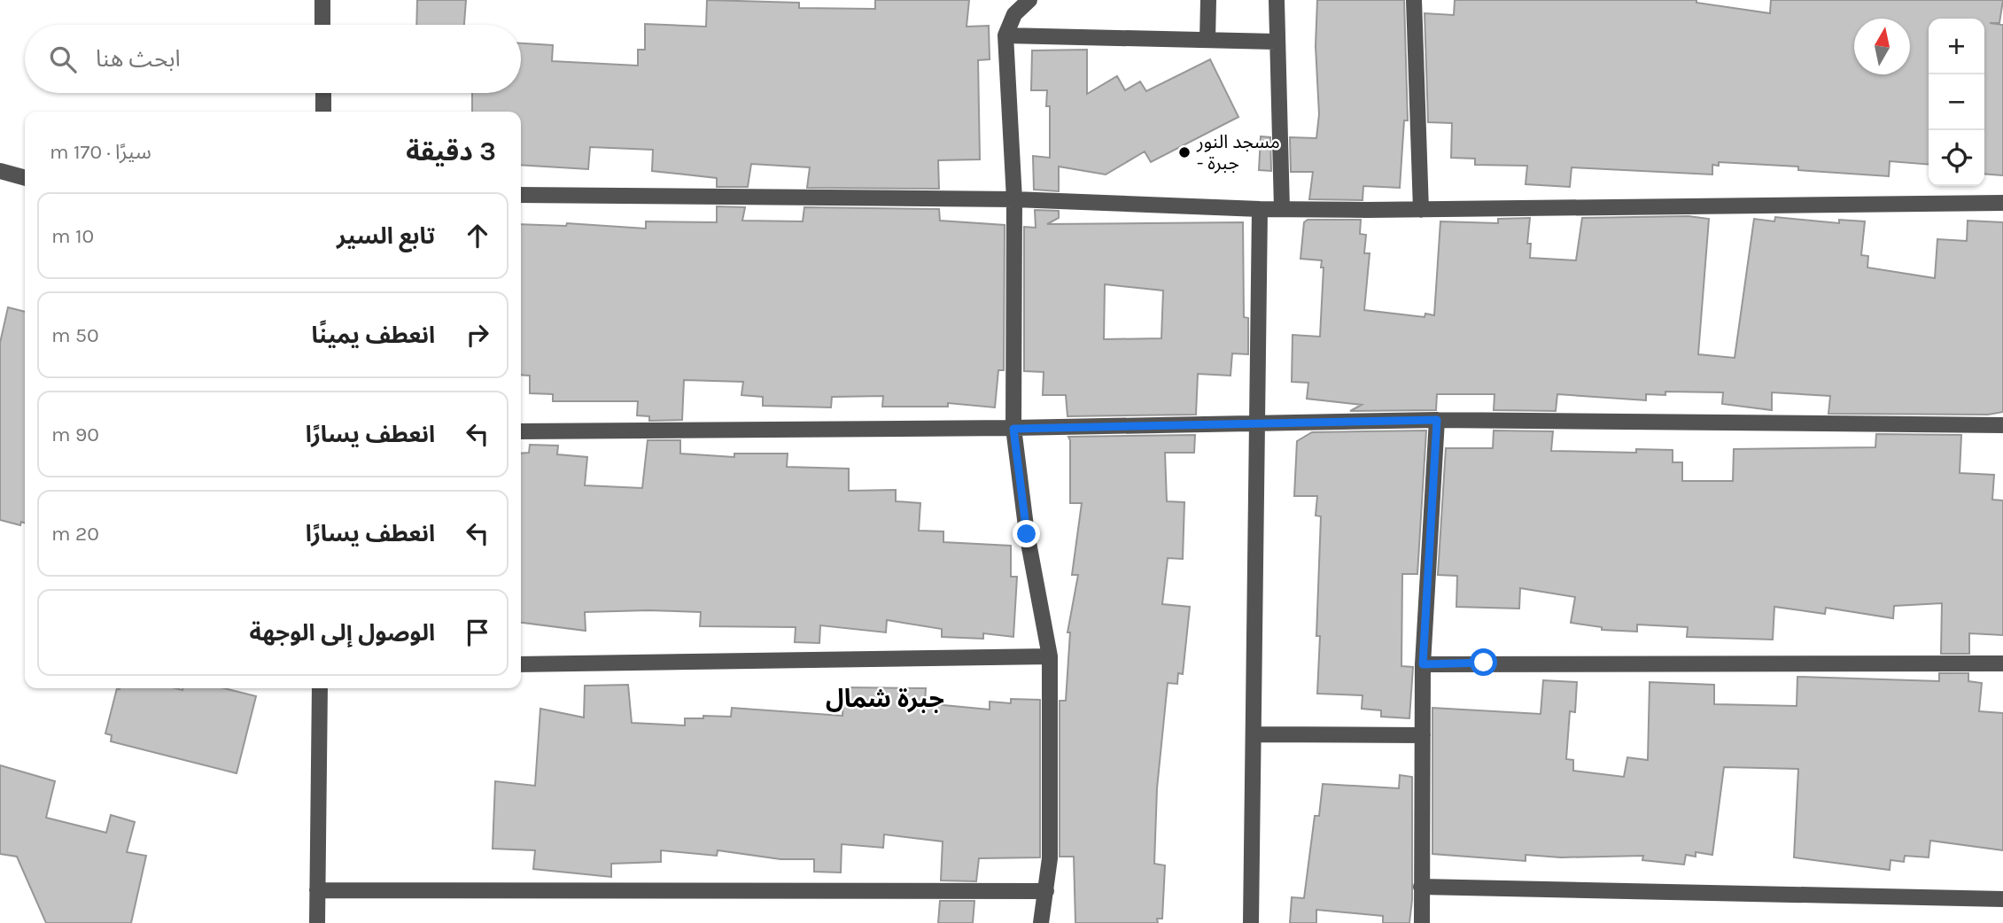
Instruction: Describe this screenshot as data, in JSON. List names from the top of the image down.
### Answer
{
  "districts": ["جبرة شمال"],
  "places": ["مسجد النور - جبرة"],
  "north": "top",
  "page": {
    "map_buttons": ["+", "−"],
    "search": "ابحث هنا",
    "heading": ["3 دقيقة", "سيرًا · 170 m"],
    "list": [
      ["تابع السير", "10 m"],
      ["انعطف يمينًا", "50 m"],
      ["انعطف يسارًا", "90 m"],
      ["انعطف يسارًا", "20 m"],
      "الوصول إلى الوجهة"
    ]
  }
}
